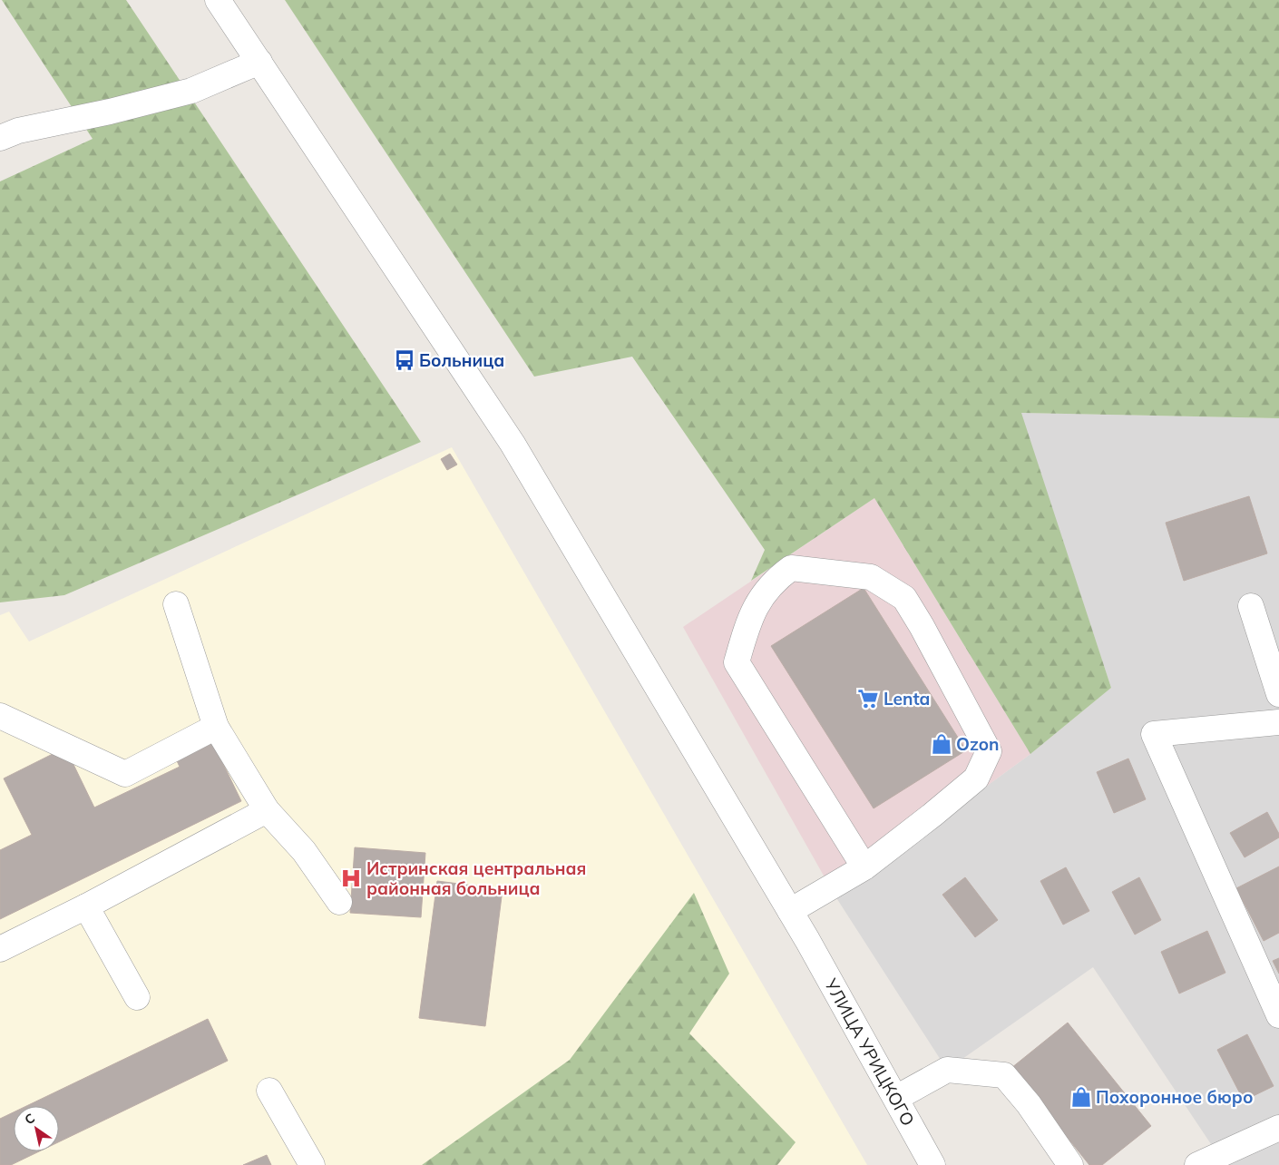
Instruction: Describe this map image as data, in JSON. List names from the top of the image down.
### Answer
{
  "streets": {
    "street": ["УЛИЦА УРИЦКОГО"]
  },
  "places": {
    "bus stop": ["Больница"],
    "supermarket": ["Lenta"],
    "shop": ["Ozon", "Похоронное бюро"],
    "hospital": ["Истринская центральная районная больница"]
  },
  "north": "top left"
}
